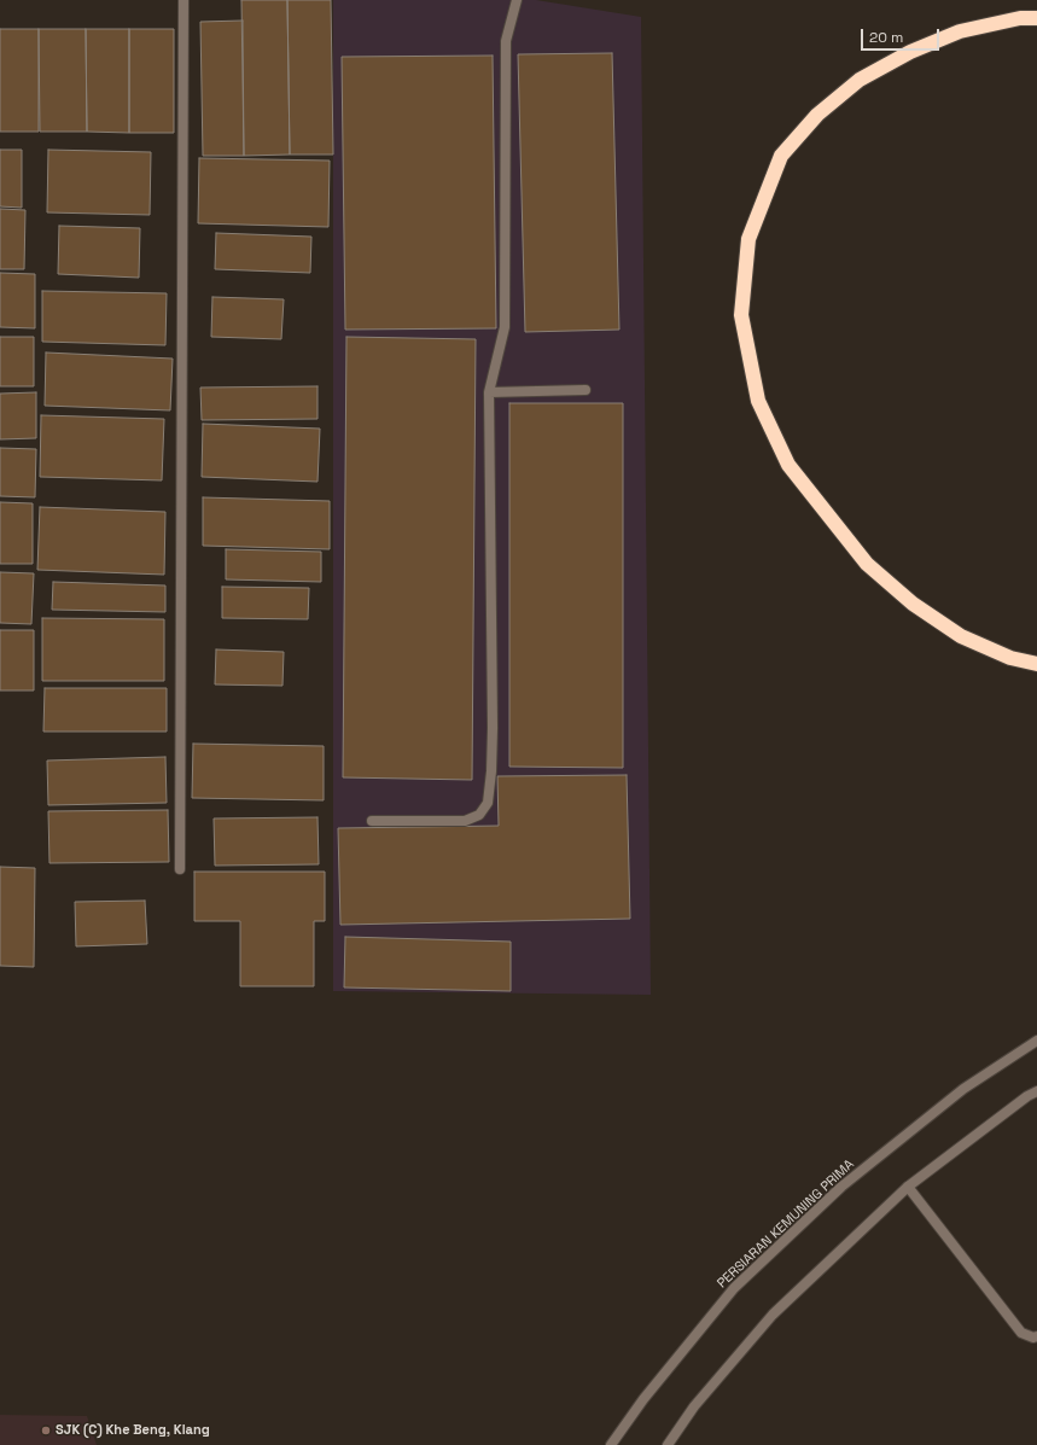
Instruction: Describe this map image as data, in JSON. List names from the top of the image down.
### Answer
{
  "streets": {
    "street": ["PERSIARAN KEMUNING PRIMA"]
  },
  "places": ["SJK (C) Khe Beng, Klang"],
  "scale_bar": "20 m"
}
